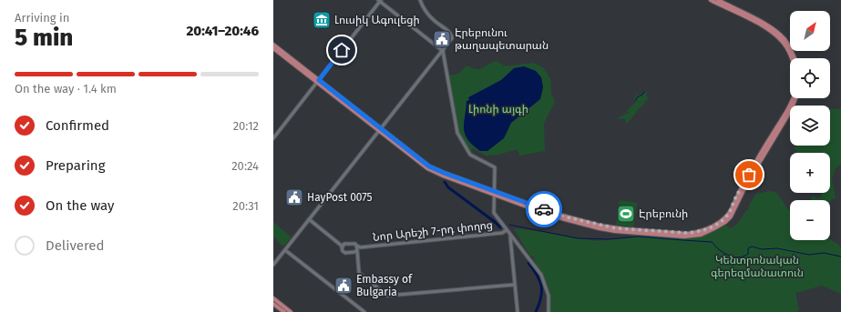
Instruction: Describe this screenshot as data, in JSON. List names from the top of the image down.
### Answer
{
  "streets": {
    "street": ["Նոր Արեշի 7-րդ փողոց"]
  },
  "parks": ["Լիոնի այգի", "Կենտրոնական գերեզմանատուն"],
  "places": {
    "museum": ["Լուսիկ Ագուլեցի"],
    "public building": ["Էրեբունու թաղապետարան", "HayPost 0075", "Embassy of Bulgaria"],
    "sports": ["Էրեբունի"]
  },
  "north": "top right",
  "page": {
    "heading": ["5 min", "Arriving in", "20:41–20:46"],
    "map_buttons": ["+", "−"],
    "bar": "On the way · 1.4 km",
    "list": [
      ["Confirmed", "20:12"],
      ["Preparing", "20:24"],
      ["On the way", "20:31"],
      "Delivered"
    ]
  }
}
